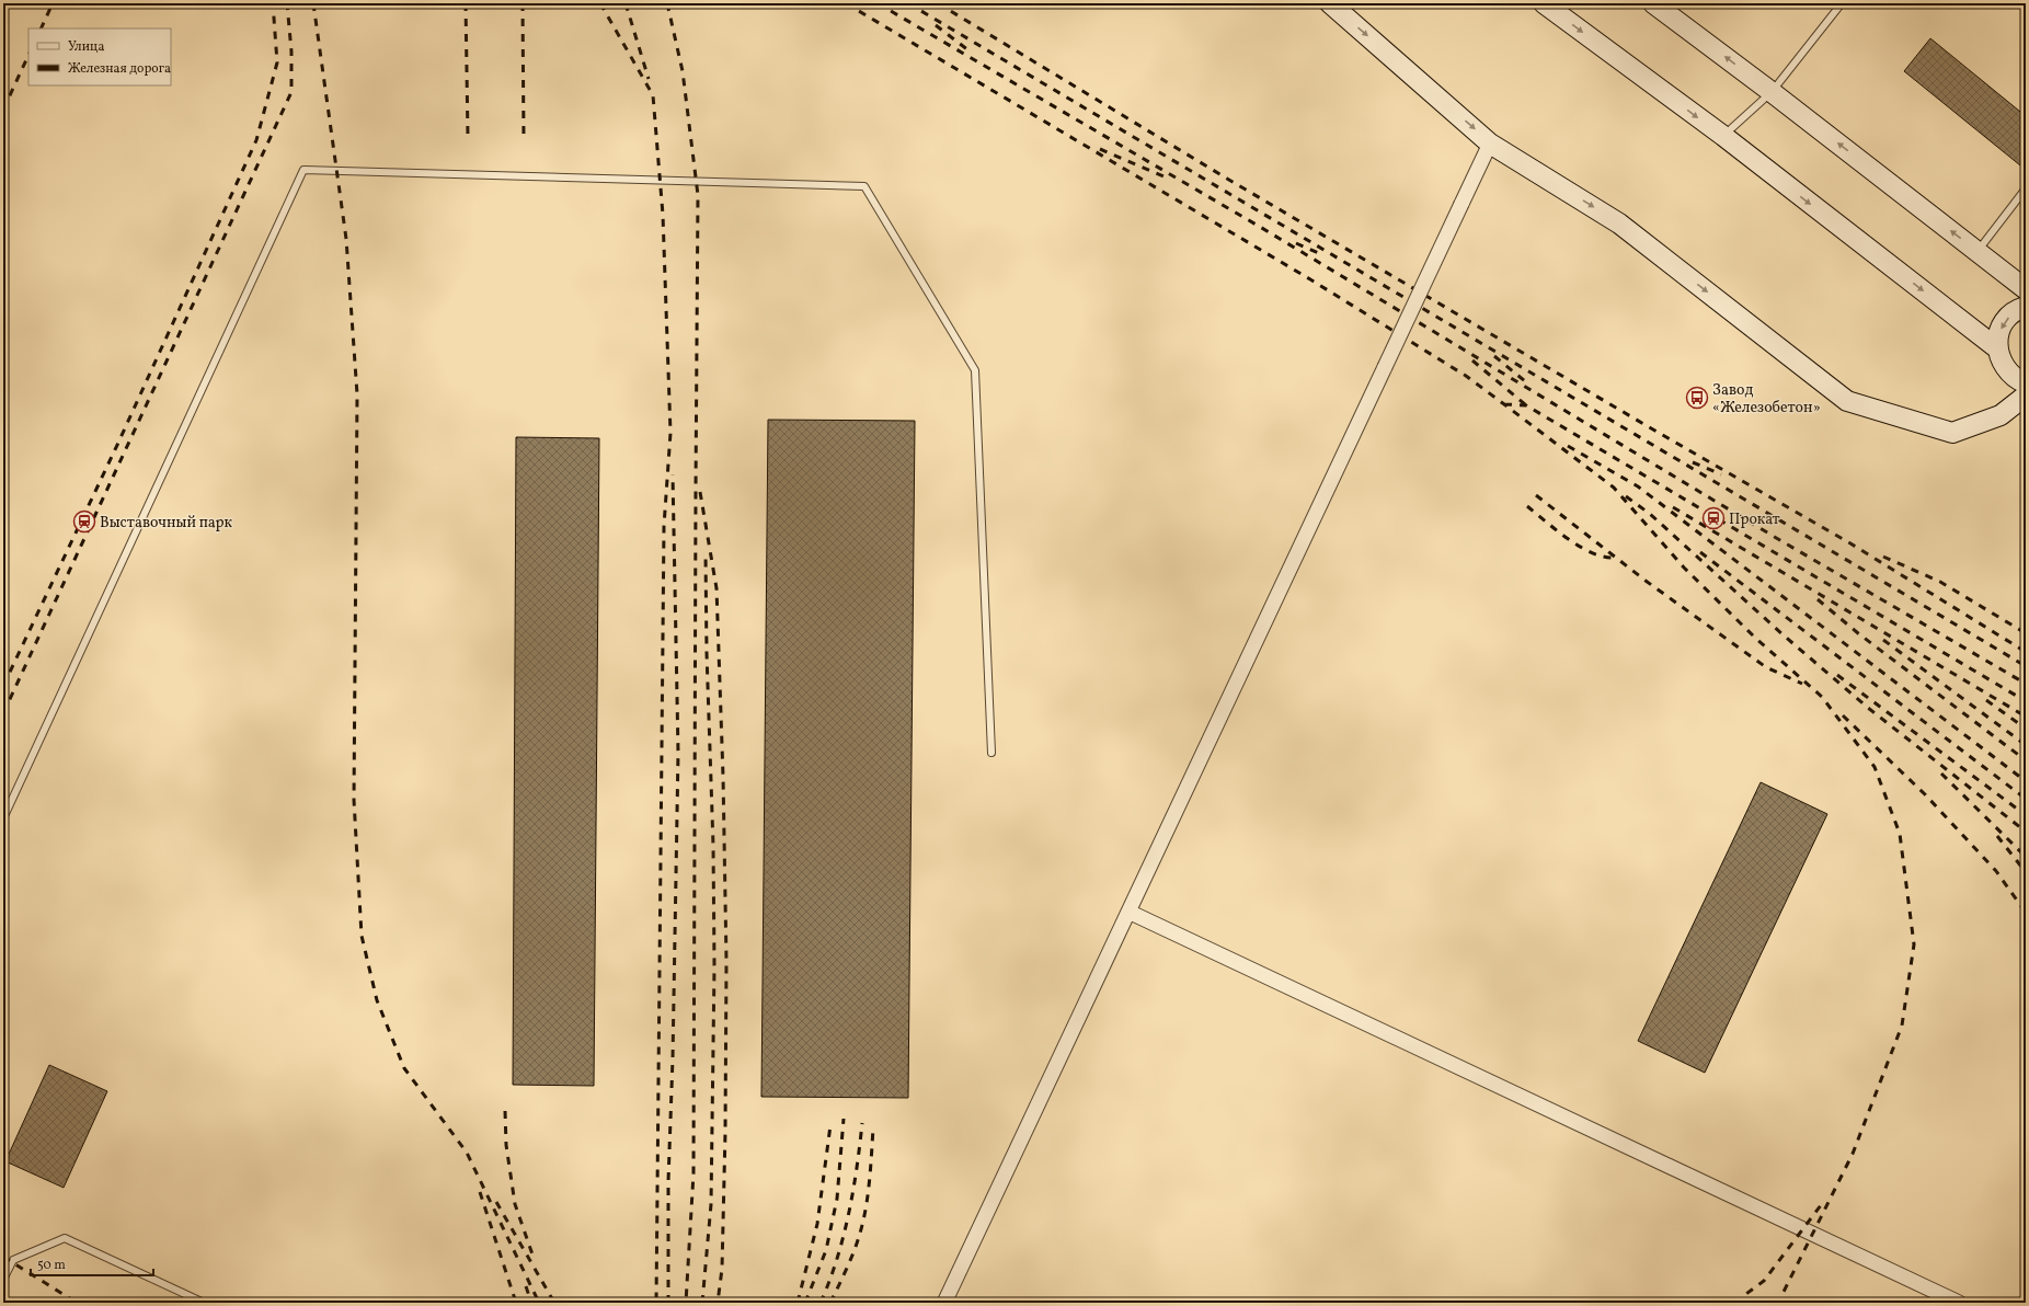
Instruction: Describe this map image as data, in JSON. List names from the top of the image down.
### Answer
{
  "places": {
    "bus stop": ["Завод «Железобетон»"],
    "station": ["Прокат", "Выставочный парк"]
  },
  "legend": ["Улица", "Железная дорога"],
  "scale_bar": "50 m"
}
